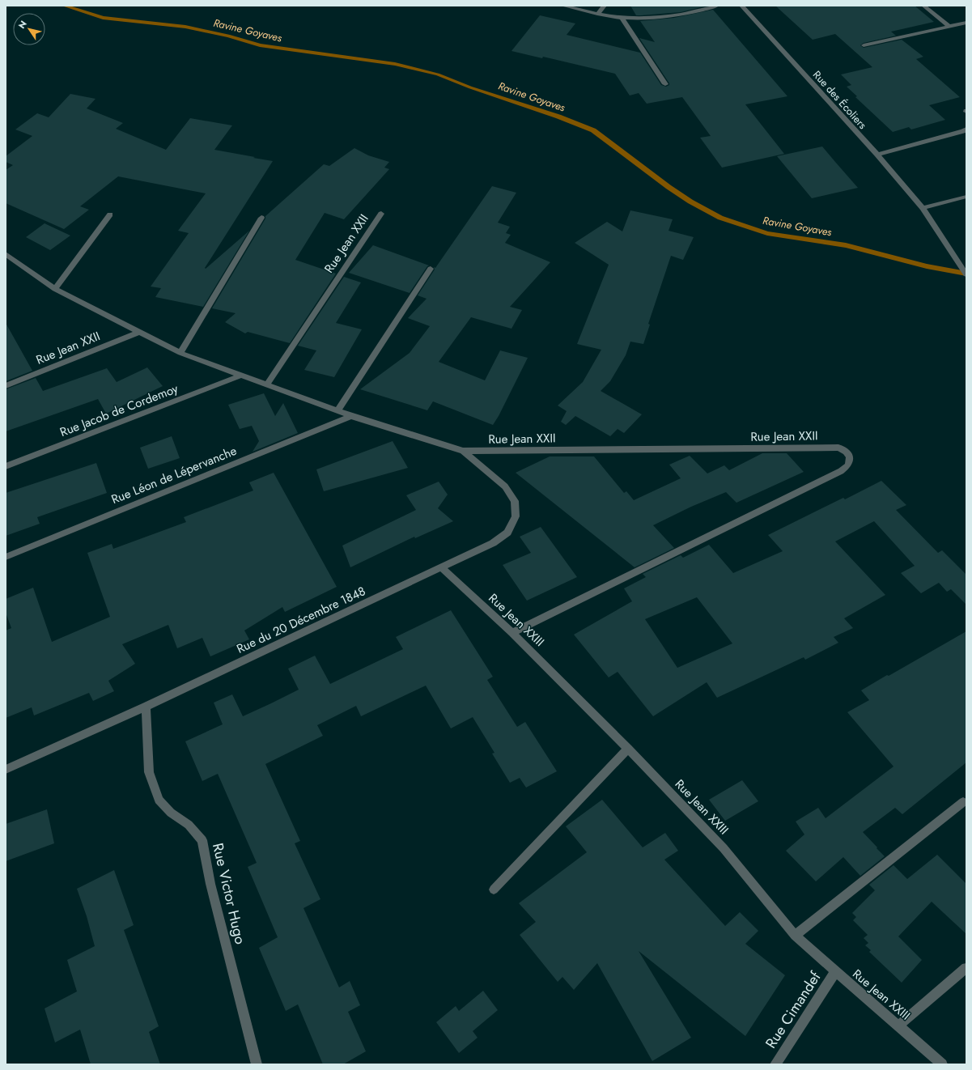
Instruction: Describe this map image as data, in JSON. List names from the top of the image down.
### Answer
{
  "streets": {
    "street": [
      "Rue des Écoliers",
      "Rue Jean XXII",
      "Rue Jacob de Cordemoy",
      "Rue Léon de Lépervanche",
      "Rue du 20 Décembre 1848",
      "Rue Jean XXIII",
      "Rue Victor Hugo",
      "Rue Cimandef"
    ]
  },
  "crossings": [
    ["Rue Jean XXII", "Rue Jacob de Cordemoy"],
    ["Rue Jean XXII", "Rue Léon de Lépervanche"],
    ["Rue Jean XXII", "Rue du 20 Décembre 1848"],
    ["Rue Jean XXII", "Rue Jean XXIII"],
    ["Rue du 20 Décembre 1848", "Rue Jean XXIII"],
    ["Rue du 20 Décembre 1848", "Rue Victor Hugo"],
    ["Rue Jean XXIII", "Rue Cimandef"]
  ],
  "water": ["Ravine Goyaves"],
  "north": "top left"
}
